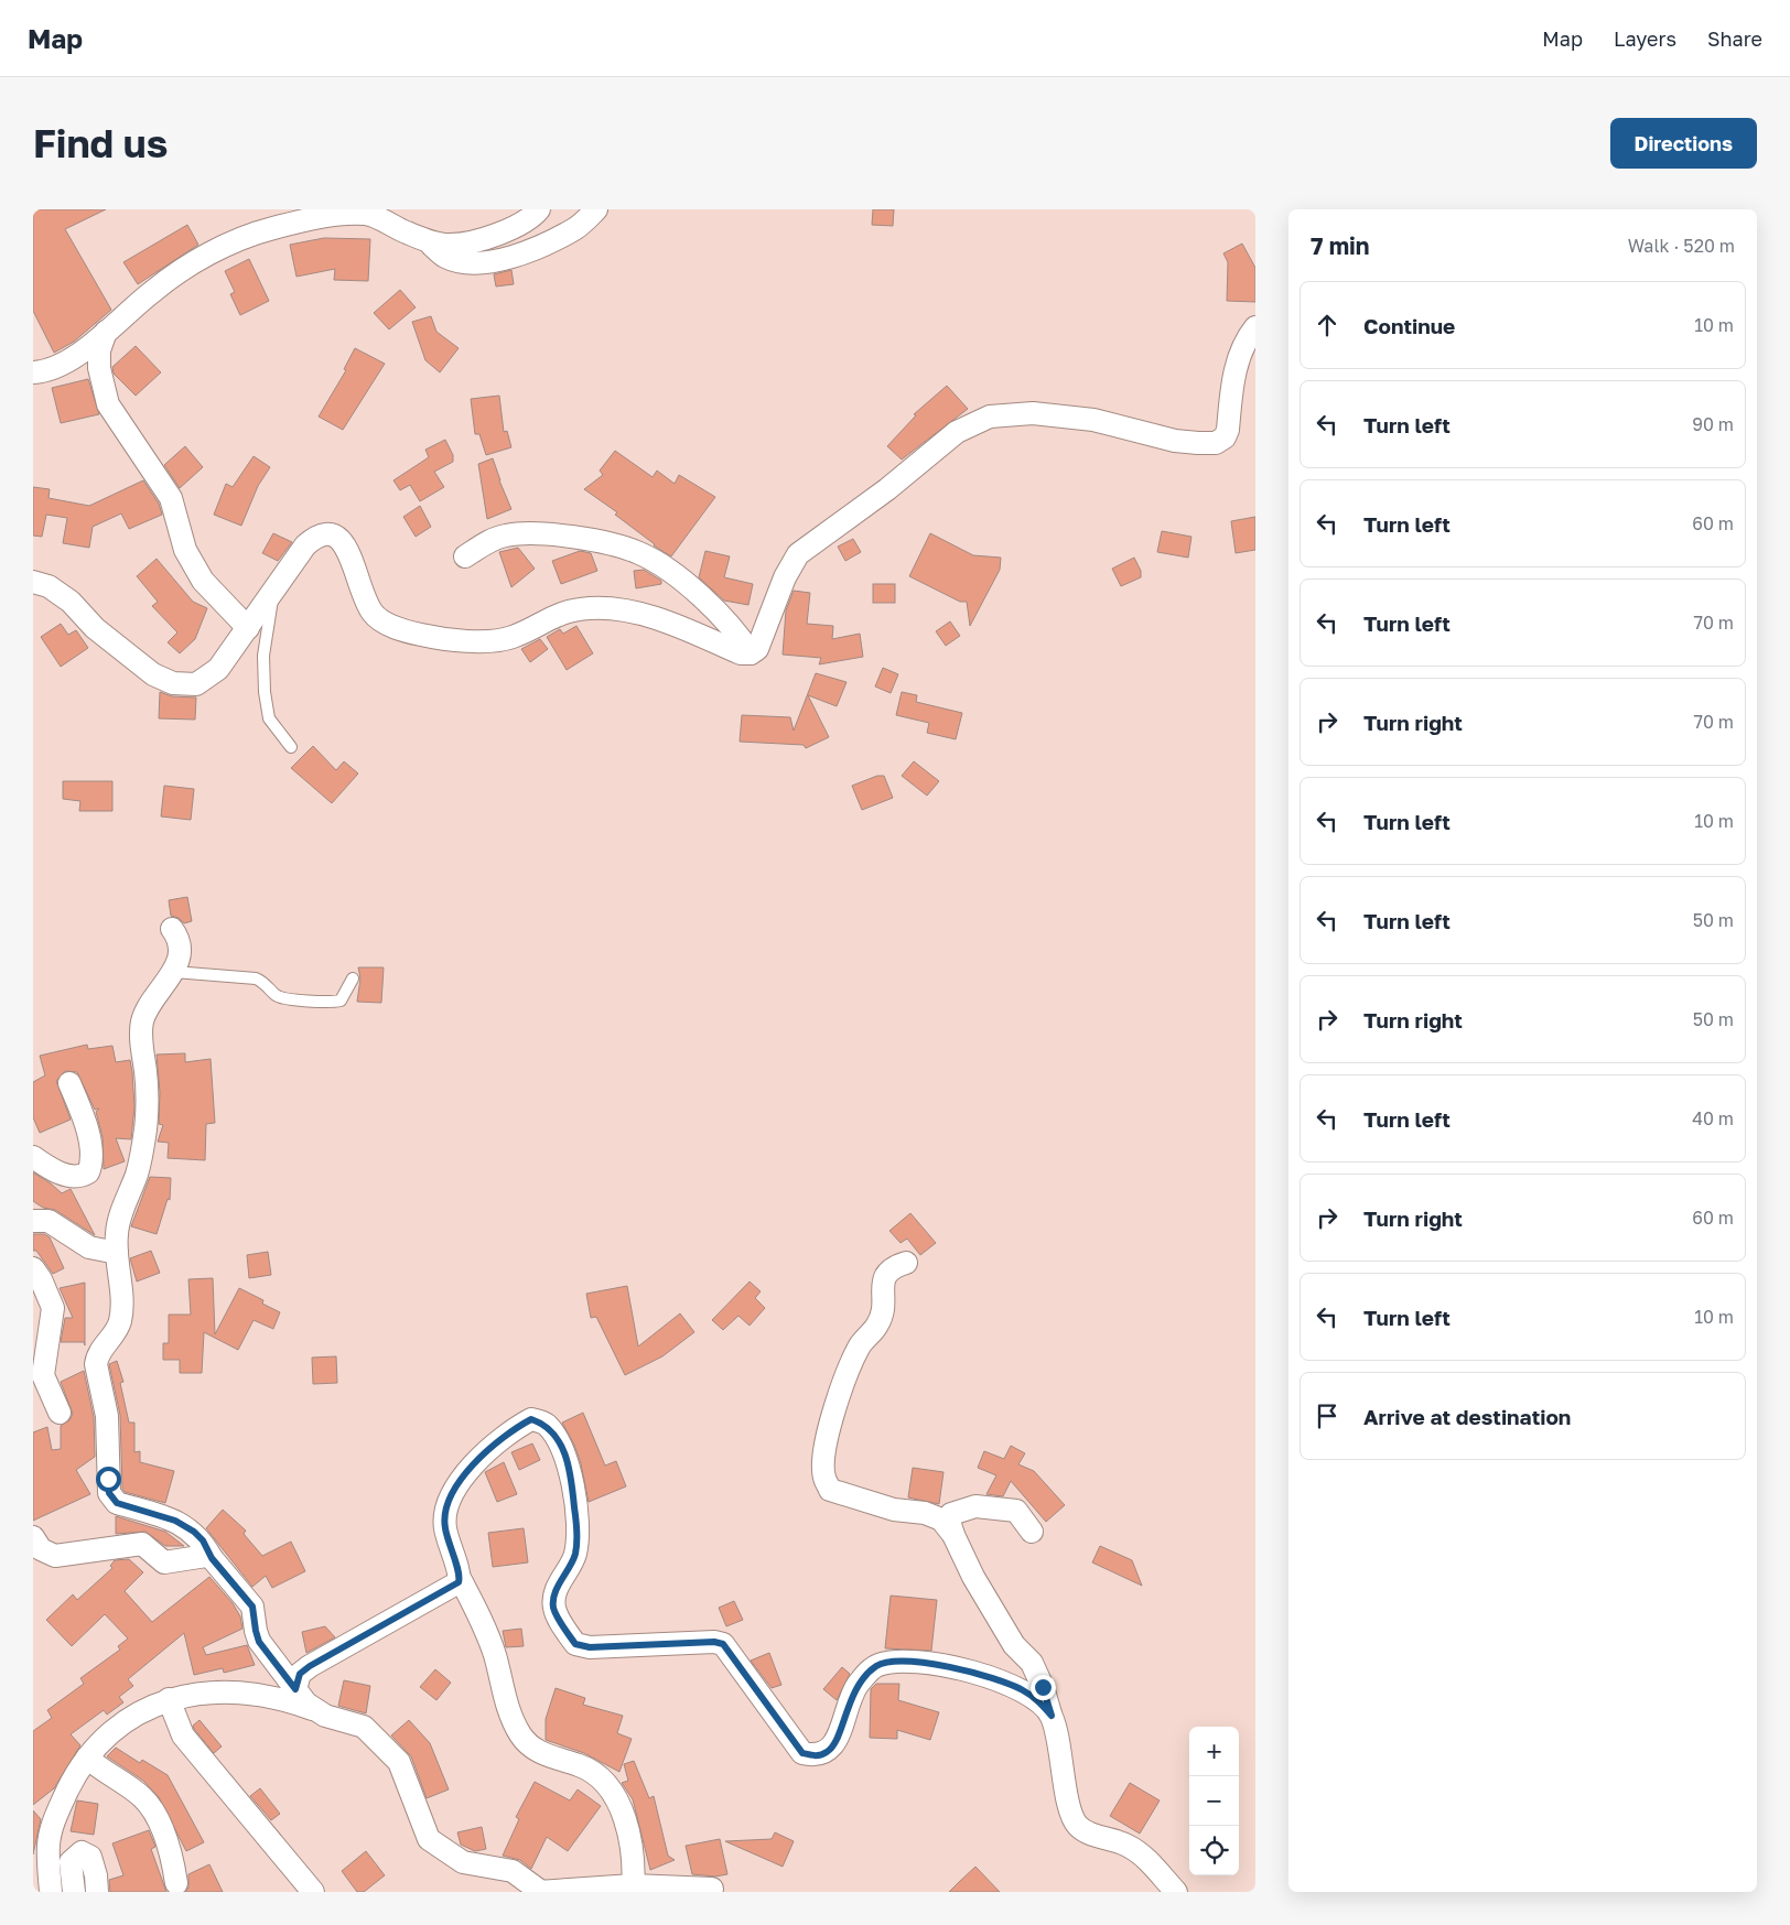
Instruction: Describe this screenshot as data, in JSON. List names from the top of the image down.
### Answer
{
  "page": {
    "header": "Map",
    "nav": ["Map", "Layers", "Share"],
    "buttons": "Directions",
    "title": "Find us",
    "heading": ["7 min", "Walk · 520 m"],
    "list": [
      ["Continue", "10 m"],
      ["Turn left", "90 m"],
      ["Turn left", "60 m"],
      ["Turn left", "70 m"],
      ["Turn right", "70 m"],
      ["Turn left", "10 m"],
      ["Turn left", "50 m"],
      ["Turn right", "50 m"],
      ["Turn left", "40 m"],
      ["Turn right", "60 m"],
      ["Turn left", "10 m"],
      "Arrive at destination"
    ],
    "map_buttons": ["+", "−"]
  }
}
